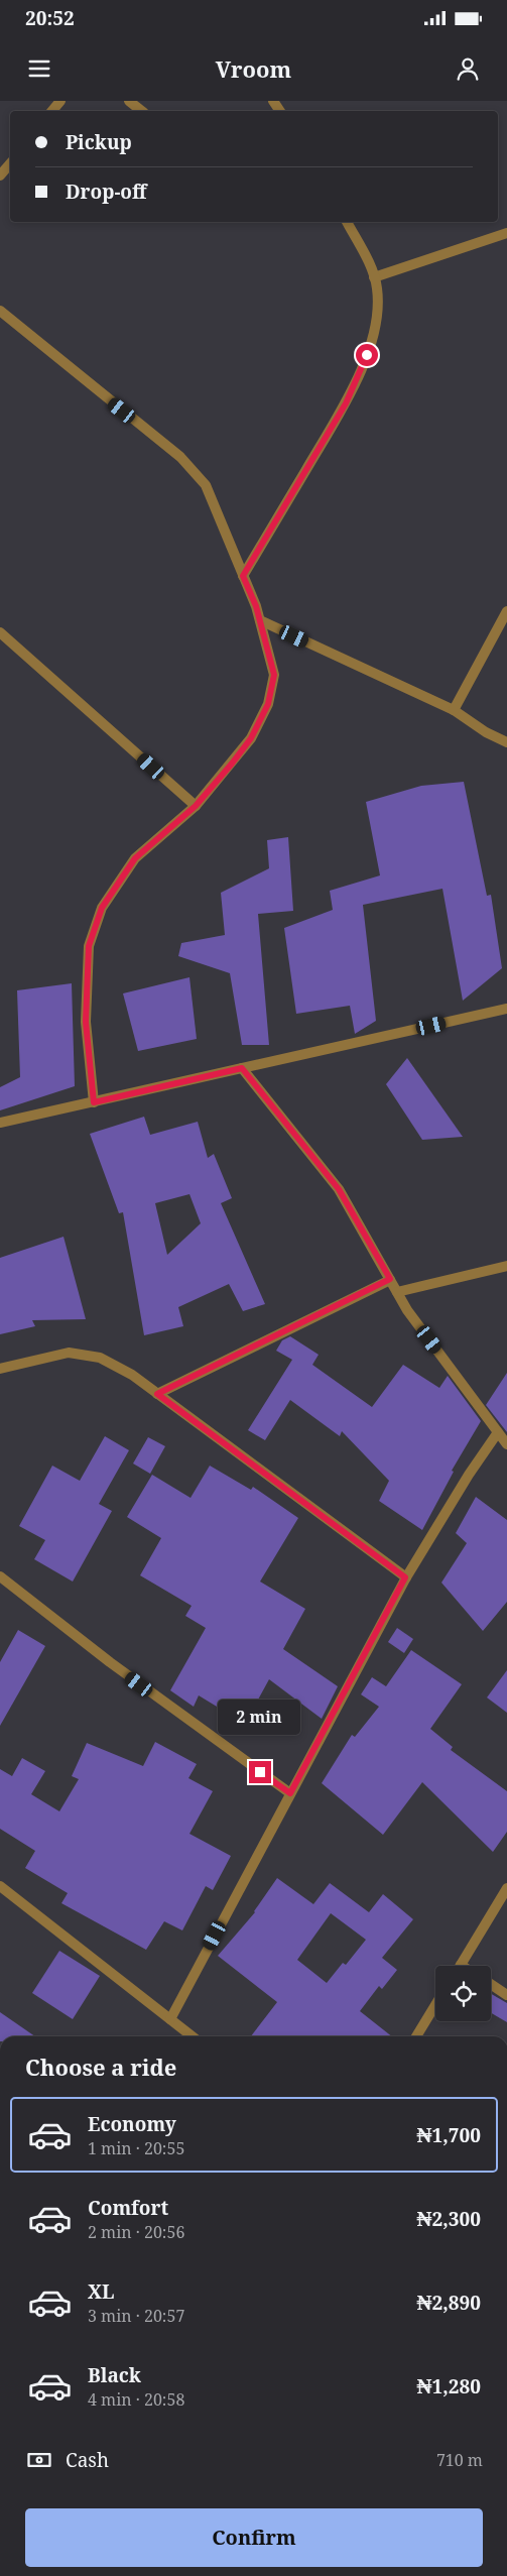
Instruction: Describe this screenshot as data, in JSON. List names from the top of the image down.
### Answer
{
  "page": {
    "status": "20:52",
    "header": "Vroom",
    "banner": ["Pickup", "Drop-off"],
    "bubble": "2 min",
    "heading": "Choose a ride",
    "list": [
      {
        "name": "Economy",
        "note": "1 min · 20:55",
        "value": "₦1,700"
      },
      {
        "name": "Comfort",
        "note": "2 min · 20:56",
        "value": "₦2,300"
      },
      {
        "name": "XL",
        "note": "3 min · 20:57",
        "value": "₦2,890"
      },
      {
        "name": "Black",
        "note": "4 min · 20:58",
        "value": "₦1,280"
      }
    ],
    "pay": ["Cash", "710 m"],
    "buttons": "Confirm"
  }
}
